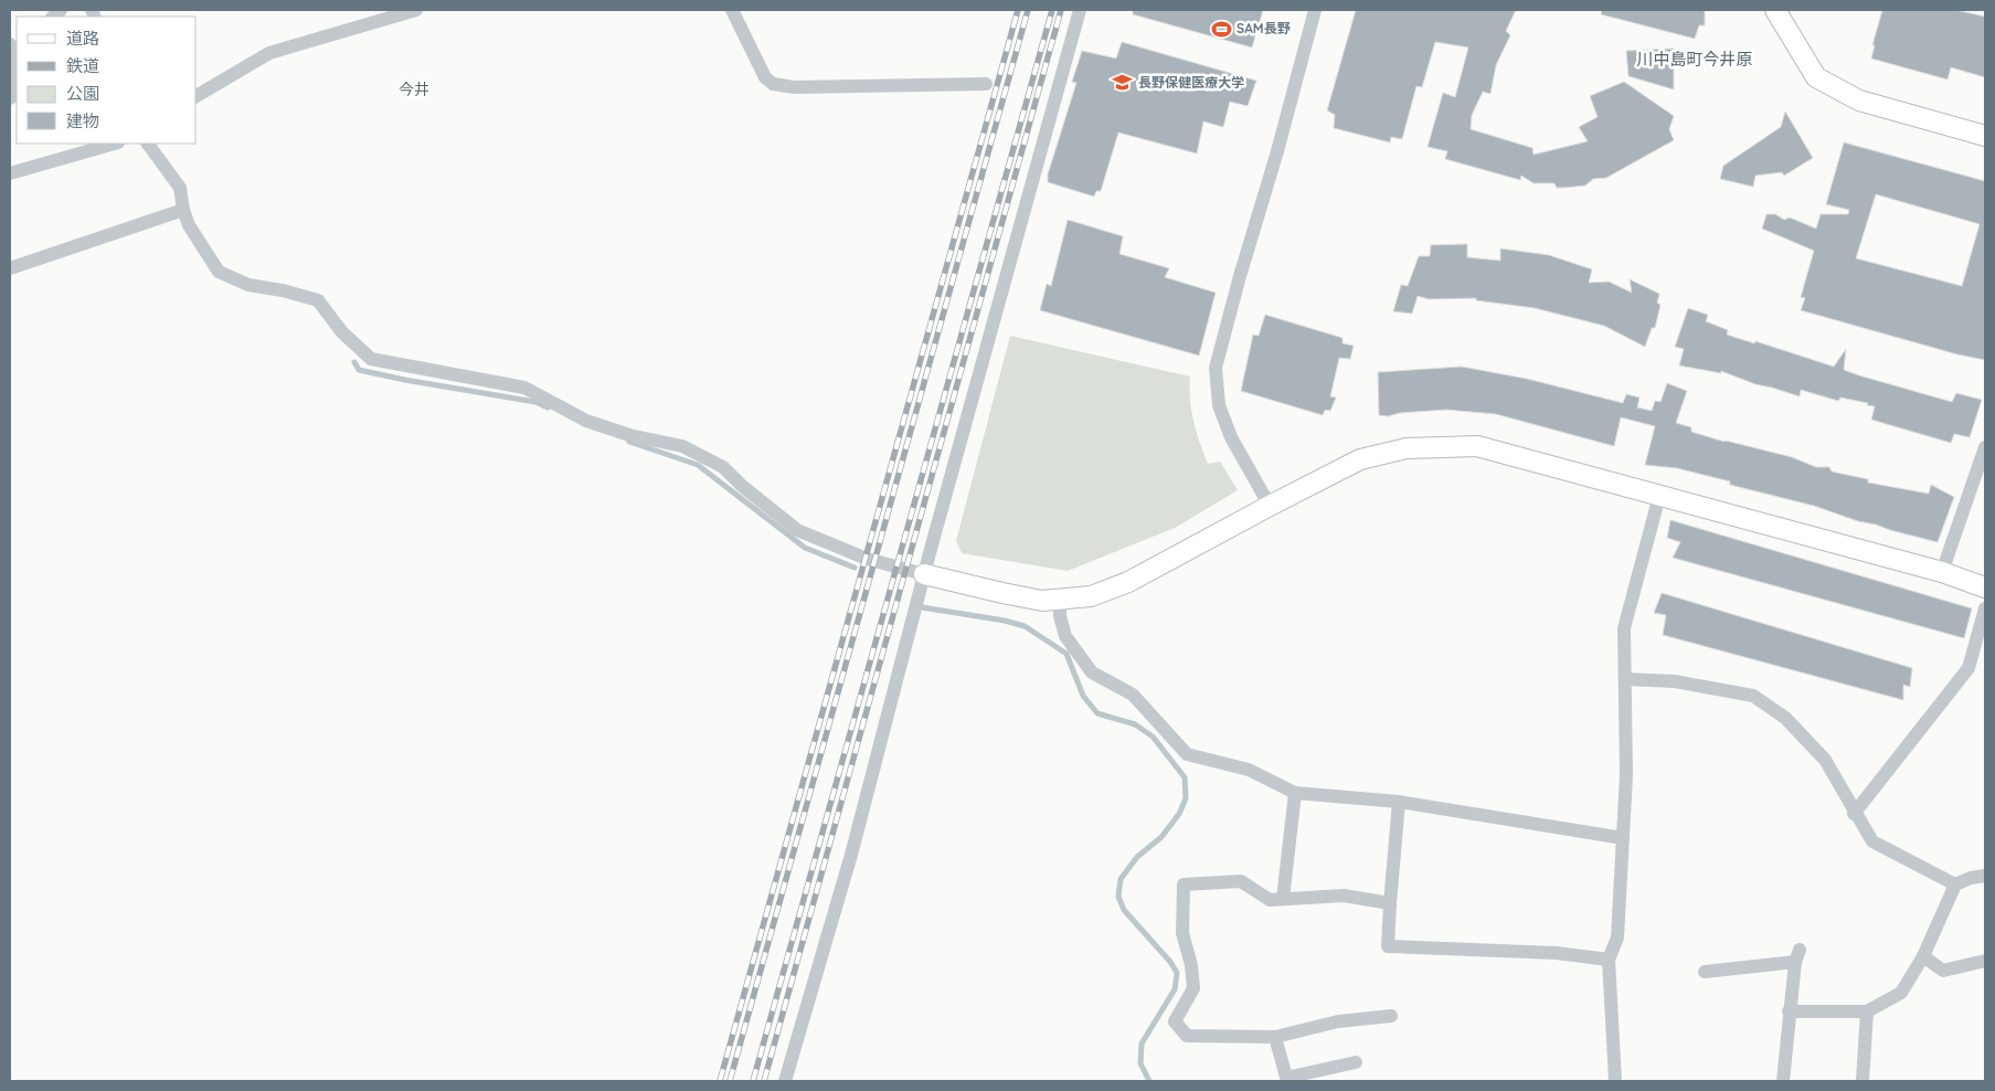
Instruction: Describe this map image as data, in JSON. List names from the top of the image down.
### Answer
{
  "districts": ["川中島町今井原", "今井"],
  "places": {
    "sports": ["SAM長野"],
    "school or university": ["長野保健医療大学"]
  },
  "legend": [
    "道路",
    "鉄道",
    "公園",
    "建物"
  ]
}
